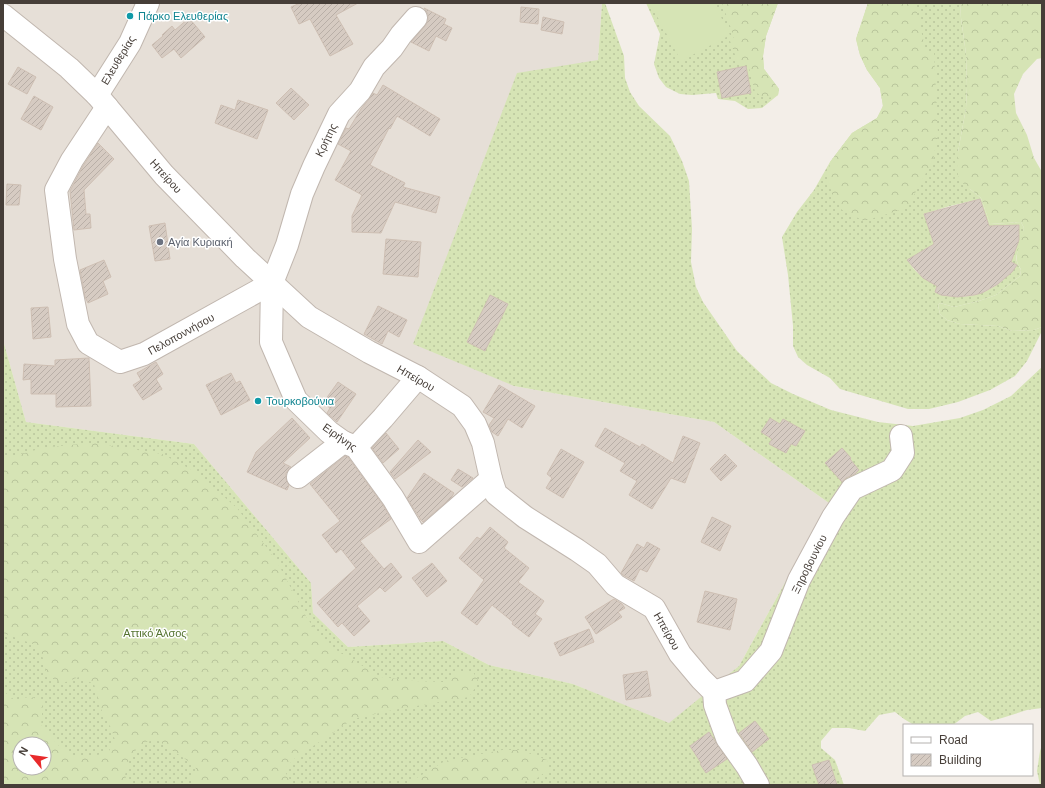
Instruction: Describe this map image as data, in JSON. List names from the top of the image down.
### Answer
{
  "streets": {
    "street": [
      "Ελευθερίας",
      "Κρήτης",
      "Ηπείρου",
      "Πελοποννήσου",
      "Ειρήνης",
      "Ξηροβουνίου"
    ]
  },
  "crossings": [
    ["Ελευθερίας", "Ηπείρου"],
    ["Ελευθερίας", "Πελοποννήσου"],
    ["Κρήτης", "Ηπείρου"],
    ["Κρήτης", "Πελοποννήσου"],
    ["Κρήτης", "Ειρήνης"],
    ["Ηπείρου", "Πελοποννήσου"],
    ["Ηπείρου", "Ειρήνης"],
    ["Ηπείρου", "Ξηροβουνίου"],
    ["Πελοποννήσου", "Ειρήνης"]
  ],
  "parks": ["Αττικό Άλσος"],
  "places": ["Πάρκο Ελευθερίας", "Αγία Κυριακή", "Τουρκοβούνια"],
  "legend": ["Road", "Building"],
  "north": "top left"
}
